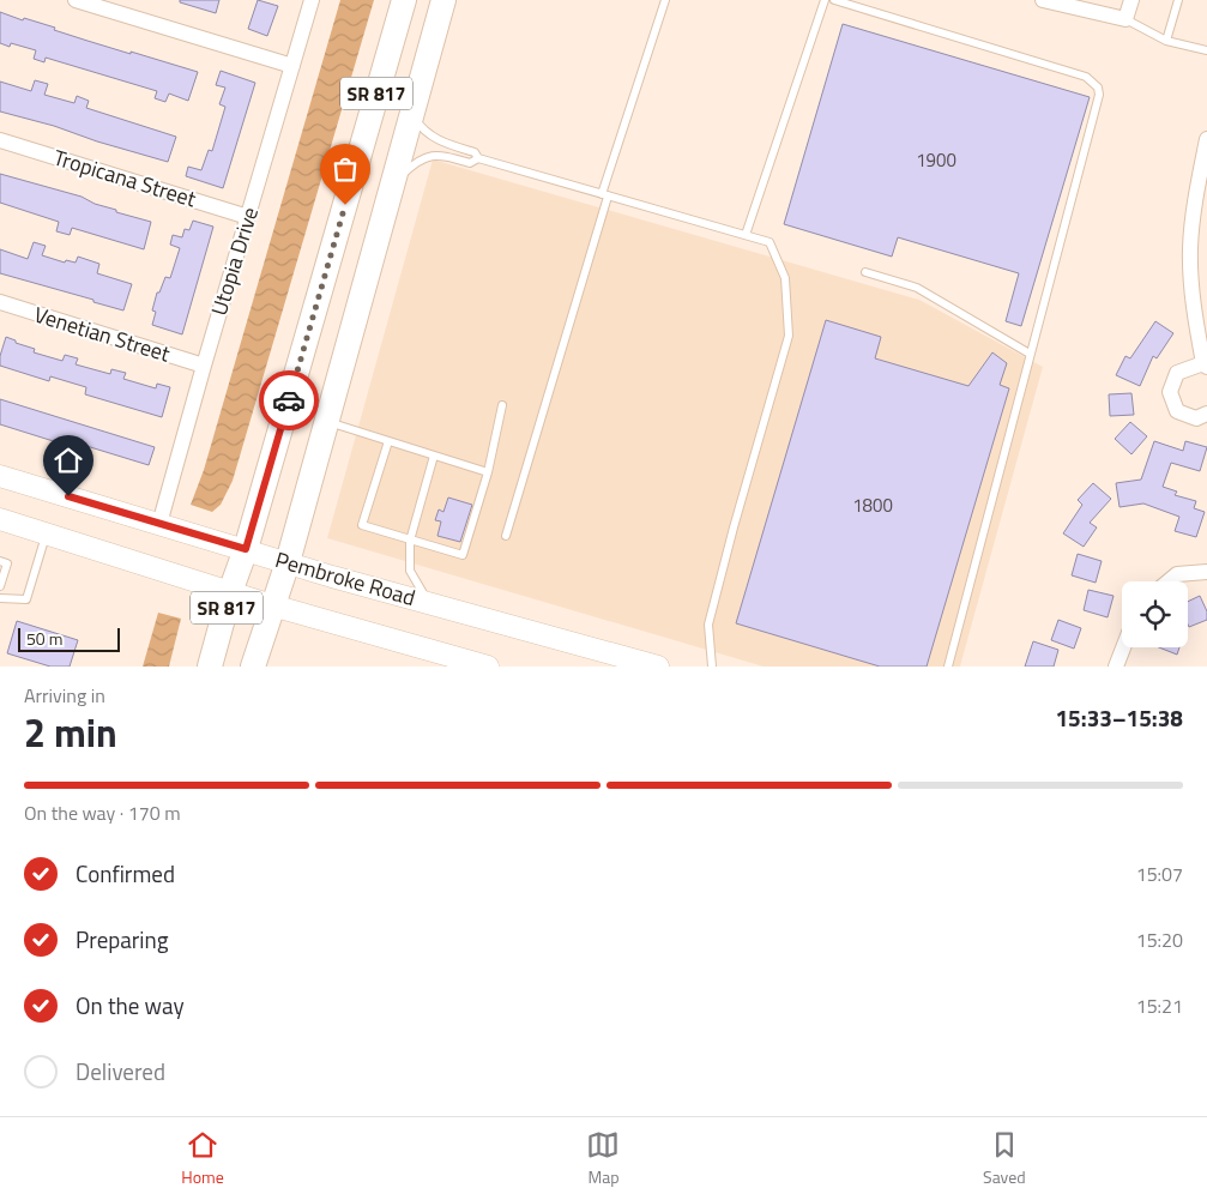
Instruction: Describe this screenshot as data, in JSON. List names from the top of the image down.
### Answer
{
  "streets": {
    "main road": ["SR 817", "Pembroke Road"],
    "street": ["Tropicana Street", "Utopia Drive", "Venetian Street"]
  },
  "crossings": [
    ["SR 817", "Pembroke Road"],
    ["Tropicana Street", "Utopia Drive"],
    ["Utopia Drive", "Venetian Street"],
    ["Utopia Drive", "Pembroke Road"]
  ],
  "house_numbers": ["1900", "1800"],
  "scale_bar": "50 m",
  "page": {
    "scale": "50 m",
    "heading": ["2 min", "Arriving in", "15:33–15:38"],
    "bar": "On the way · 170 m",
    "list": [
      ["Confirmed", "15:07"],
      ["Preparing", "15:20"],
      ["On the way", "15:21"],
      "Delivered"
    ],
    "tabs": ["Home", "Map", "Saved"]
  }
}
